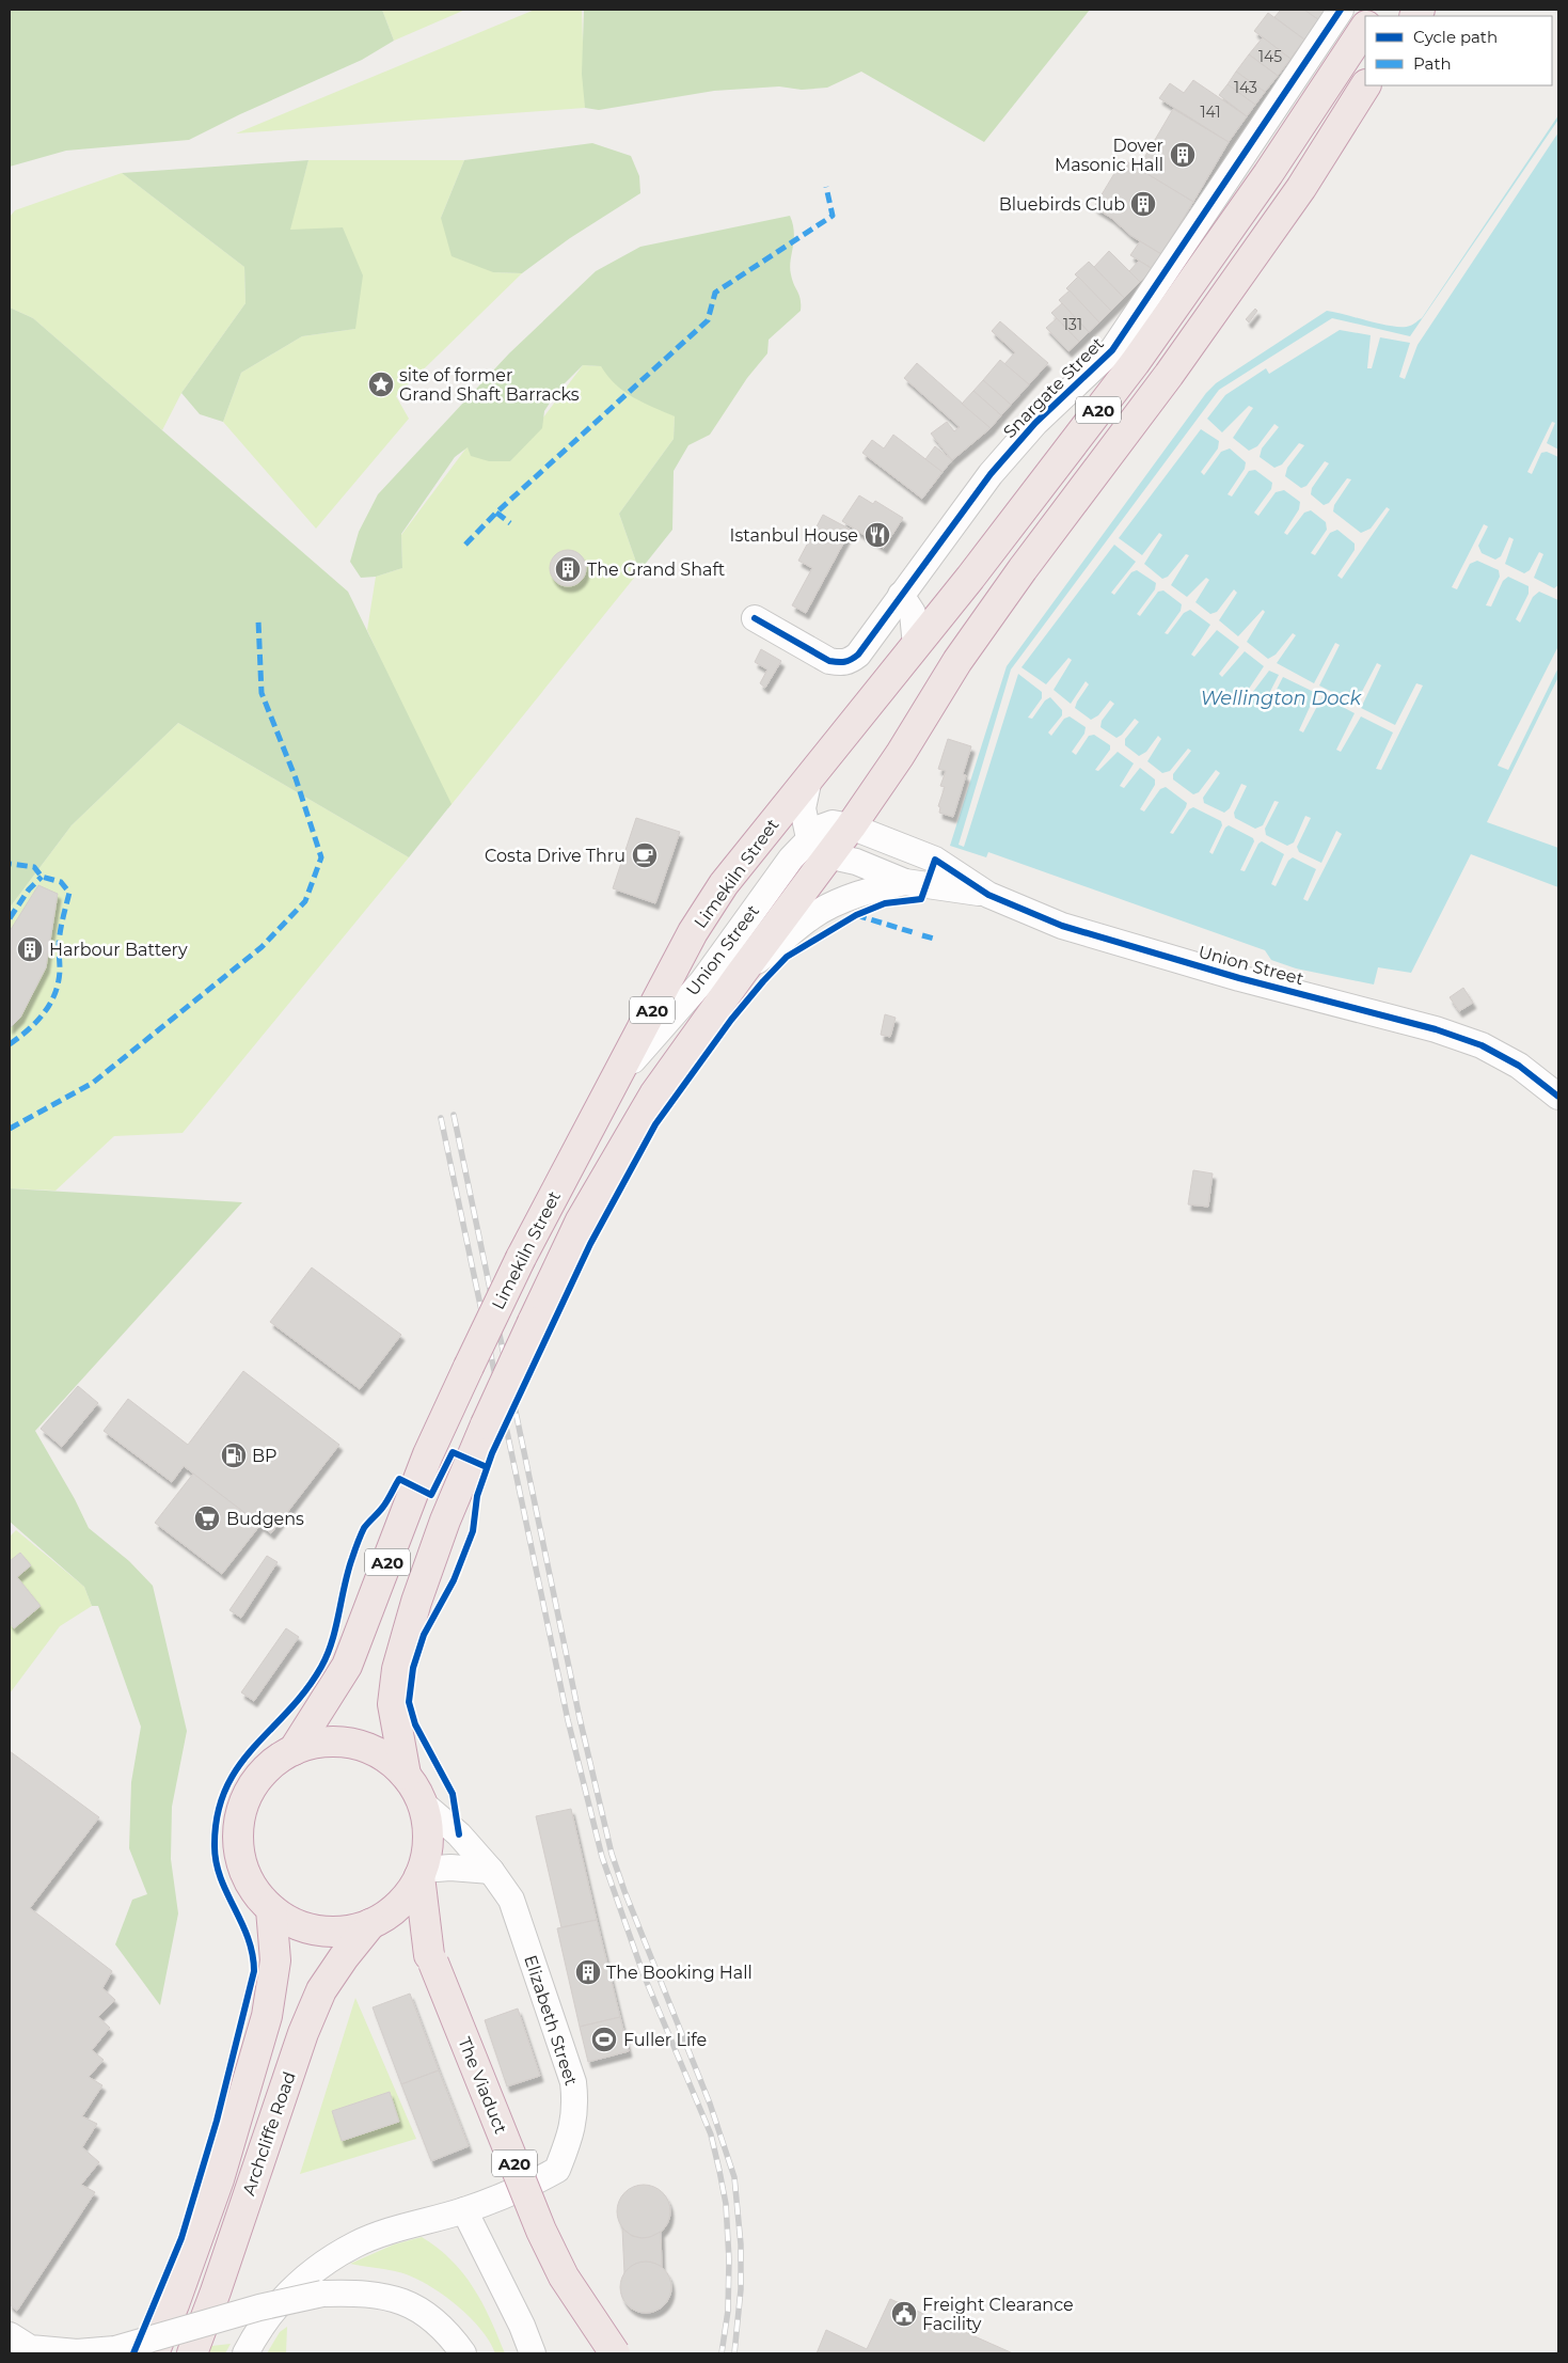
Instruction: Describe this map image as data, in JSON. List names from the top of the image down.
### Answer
{
  "streets": {
    "highway": [
      "Snargate Street",
      "A20",
      "Limekiln Street",
      "The Viaduct",
      "Archcliffe Road"
    ],
    "street": ["Union Street", "Elizabeth Street"]
  },
  "crossings": [
    ["Snargate Street", "Limekiln Street"],
    ["A20", "Limekiln Street"],
    ["A20", "Union Street"],
    ["Limekiln Street", "Union Street"],
    ["Limekiln Street", "Elizabeth Street"],
    ["Limekiln Street", "The Viaduct"],
    ["Limekiln Street", "Archcliffe Road"],
    ["Elizabeth Street", "The Viaduct"],
    ["Elizabeth Street", "Archcliffe Road"],
    ["The Viaduct", "Archcliffe Road"]
  ],
  "water": ["Wellington Dock"],
  "places": {
    "building": [
      "Dover Masonic Hall",
      "Bluebirds Club",
      "The Grand Shaft",
      "Harbour Battery",
      "The Booking Hall"
    ],
    "place": ["site of former Grand Shaft Barracks"],
    "restaurant": ["Istanbul House"],
    "cafe": ["Costa Drive Thru"],
    "fuel station": ["BP"],
    "supermarket": ["Budgens"],
    "sports": ["Fuller Life"],
    "public building": ["Freight Clearance Facility"]
  },
  "house_numbers": [
    "145",
    "143",
    "141",
    "131"
  ],
  "legend": ["Cycle path", "Path"]
}
